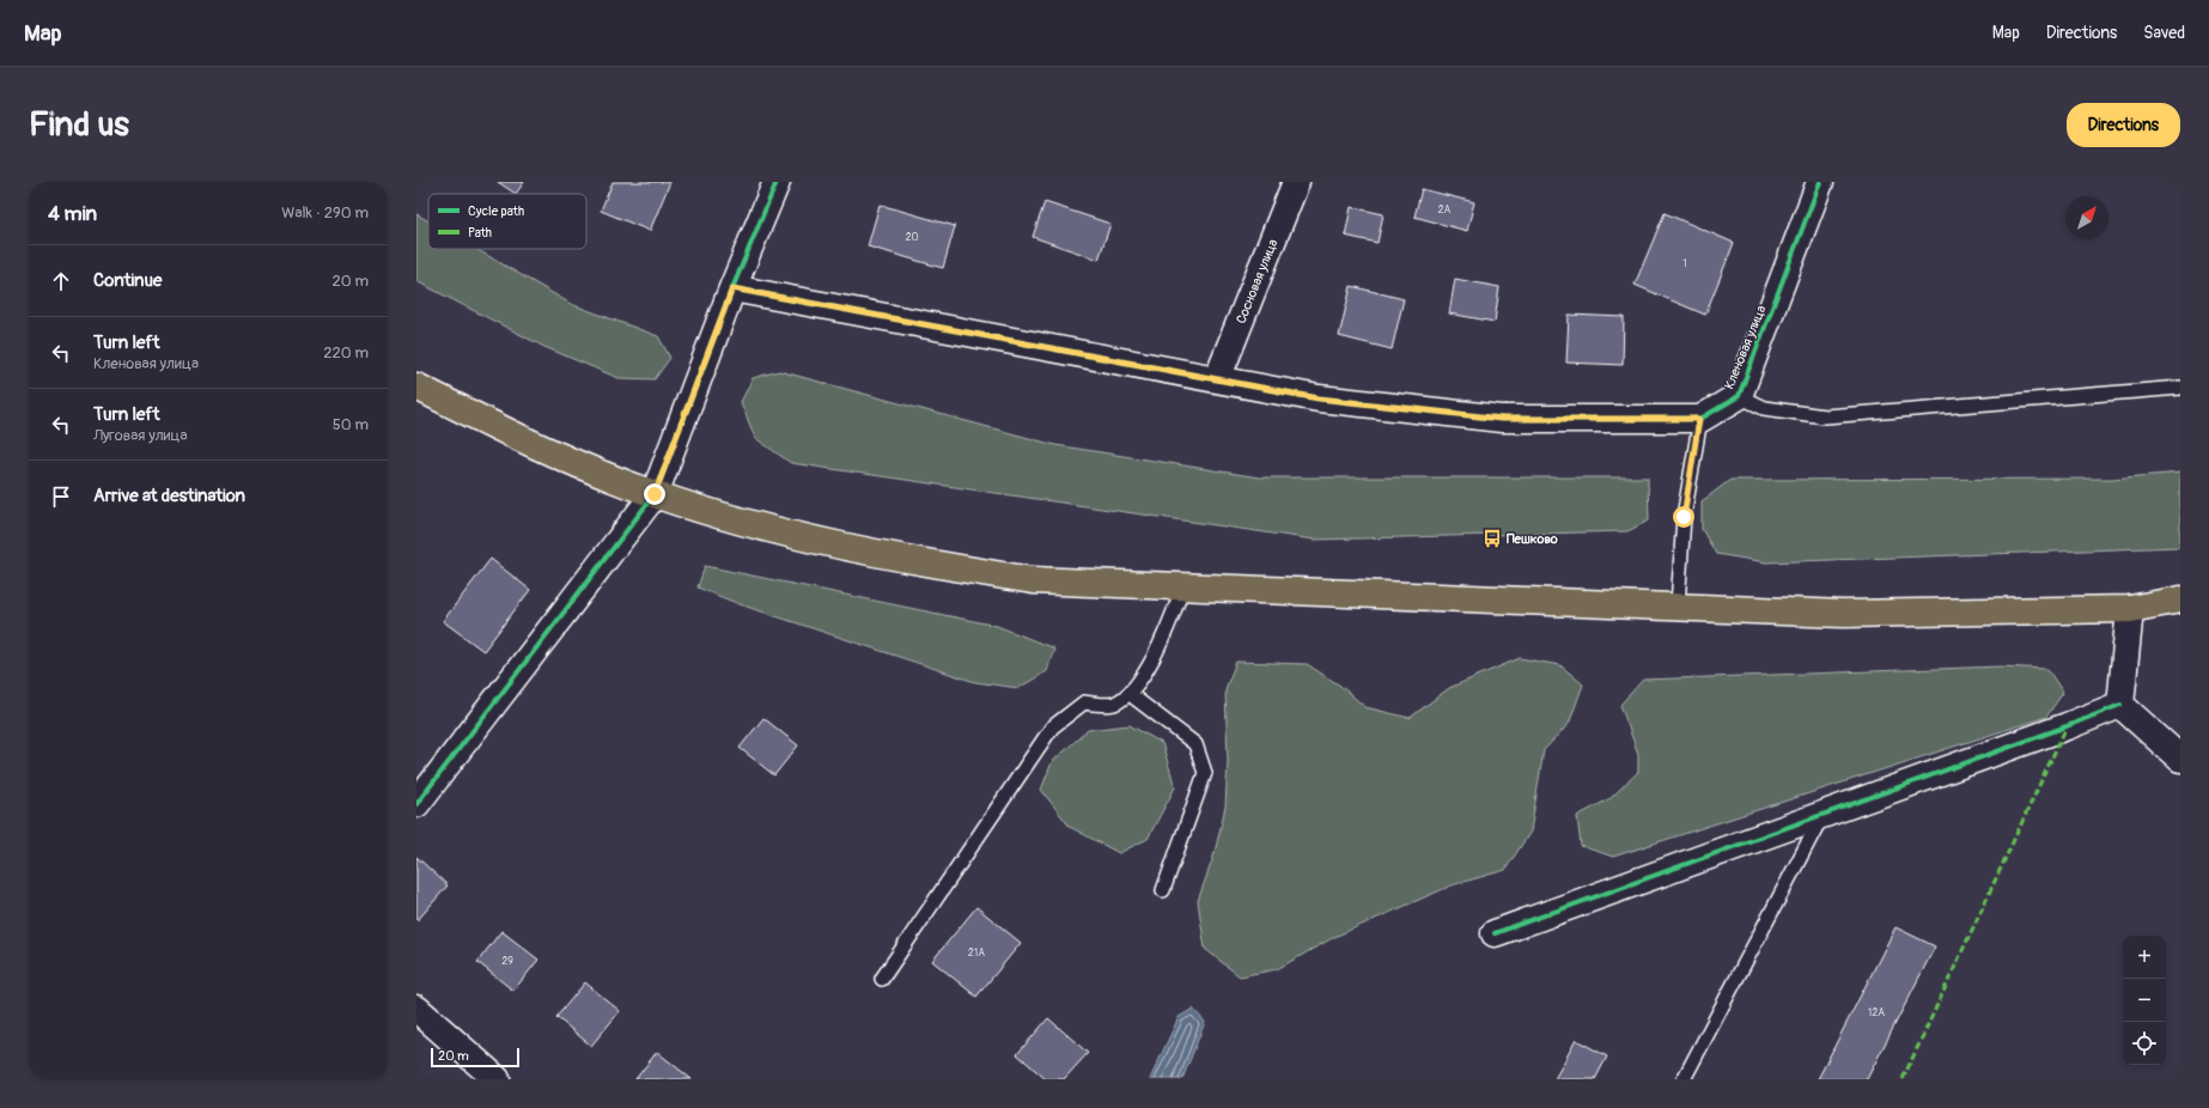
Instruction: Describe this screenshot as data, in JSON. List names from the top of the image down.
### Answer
{
  "streets": {
    "street": ["Сосновая улица", "Кленовая улица"]
  },
  "crossings": [
    ["Сосновая улица", "Кленовая улица"]
  ],
  "places": {
    "bus stop": ["Пешково"]
  },
  "house_numbers": [
    "2А",
    "20",
    "1",
    "21А",
    "29",
    "12А"
  ],
  "legend": ["Cycle path", "Path"],
  "scale_bar": "20 m",
  "north": "top right",
  "page": {
    "header": "Map",
    "nav": ["Map", "Directions", "Saved"],
    "buttons": "Directions",
    "title": "Find us",
    "heading": ["4 min", "Walk · 290 m"],
    "list": [
      ["Continue", "20 m"],
      ["Turn left", "Кленовая улица", "220 m"],
      ["Turn left", "Луговая улица", "50 m"],
      "Arrive at destination"
    ],
    "map_buttons": ["+", "−"],
    "scale": "20 m"
  }
}
